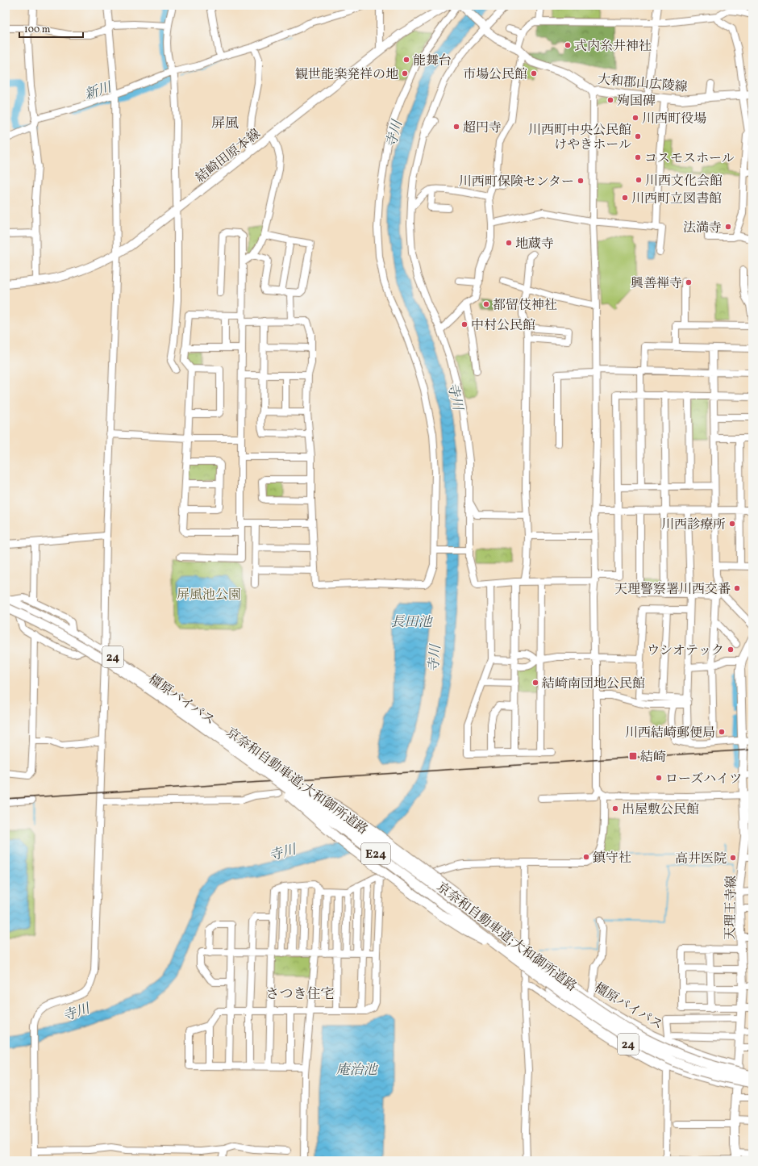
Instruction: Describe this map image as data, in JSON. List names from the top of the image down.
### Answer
{
  "streets": {
    "highway": [
      "24",
      "橿原バイパス",
      "京奈和自動車道;大和御所道路",
      "E24"
    ],
    "main road": ["大和郡山広陵線", "結崎田原本線", "天理王寺線"]
  },
  "crossings": [
    ["橿原バイパス", "京奈和自動車道;大和御所道路"],
    ["橿原バイパス", "天理王寺線"]
  ],
  "districts": ["屏風", "さつき住宅"],
  "water": [
    "新川",
    "寺川",
    "長田池",
    "庵治池"
  ],
  "parks": ["屏風池公園"],
  "places": {
    "other": [
      "式内糸井神社",
      "能舞台",
      "観世能楽発祥の地",
      "市場公民館",
      "殉国碑",
      "川西町役場",
      "超円寺",
      "川西町中央公民館 けやきホール",
      "コスモスホール",
      "川西文化会館",
      "川西町保険センター",
      "川西町立図書館",
      "法満寺",
      "地蔵寺",
      "興善禅寺",
      "都留伎神社",
      "中村公民館",
      "川西診療所",
      "天理警察署川西交番",
      "ウシオテック",
      "結崎南団地公民館",
      "川西結崎郵便局",
      "ローズハイツ",
      "出屋敷公民館",
      "鎮守社",
      "高井医院"
    ],
    "transit": ["結崎"]
  },
  "scale_bar": "100 m"
}
